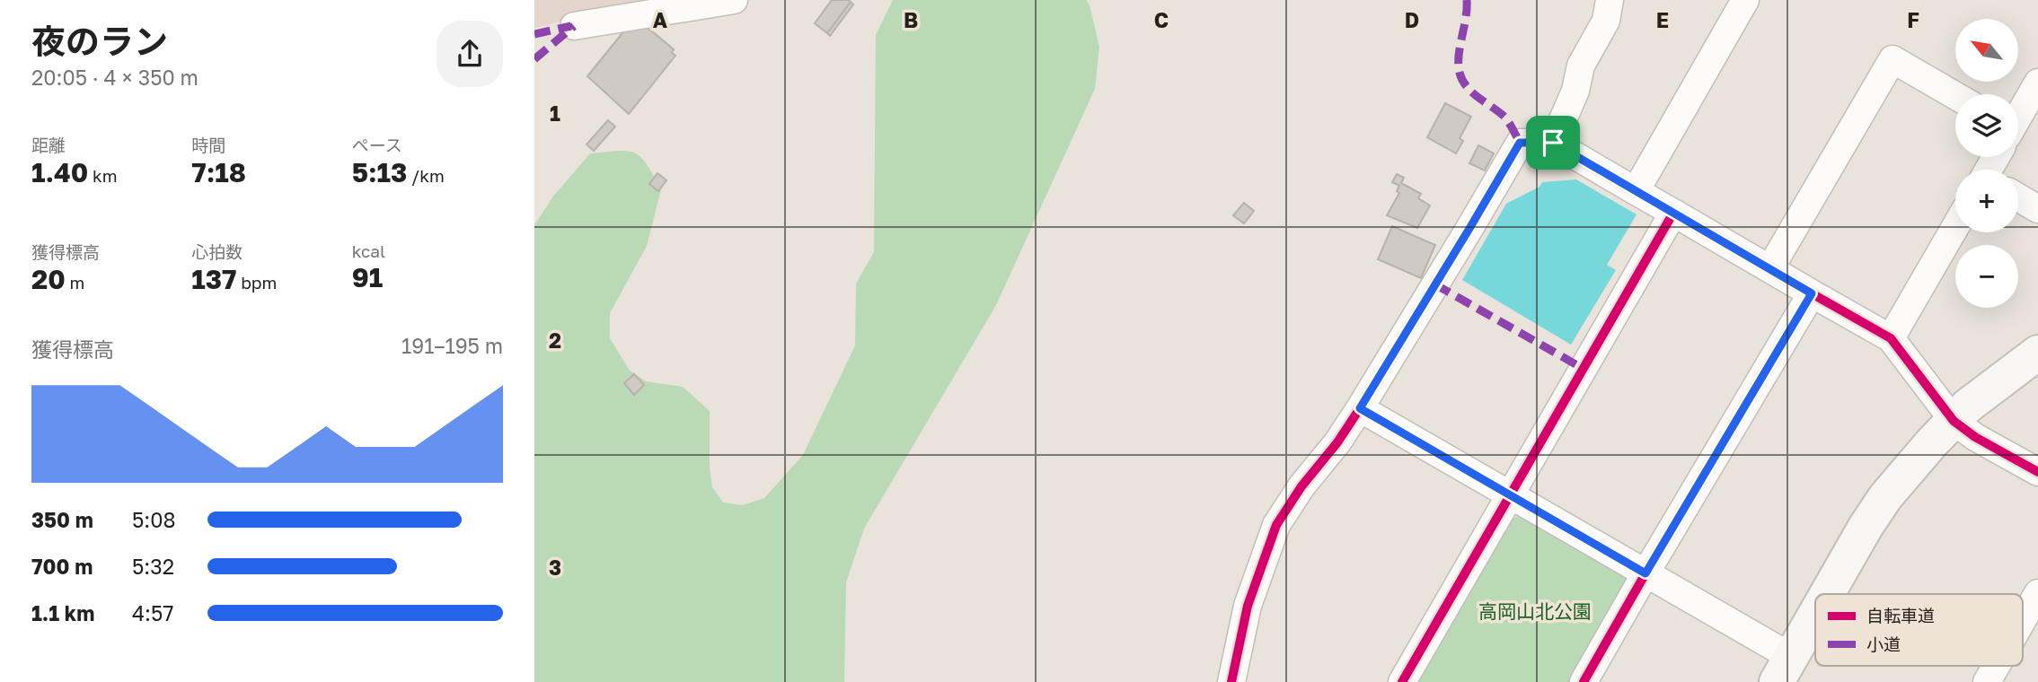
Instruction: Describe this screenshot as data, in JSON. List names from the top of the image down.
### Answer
{
  "parks": ["高岡山北公園"],
  "legend": ["自転車道", "小道"],
  "north": "top left",
  "page": {
    "heading": ["夜のラン", "20:05 · 4 × 350 m"],
    "map_buttons": ["+", "−"],
    "stats": [
      ["距離", "1.40 km"],
      ["時間", "7:18"],
      ["ペース", "5:13 /km"],
      ["獲得標高", "20 m"],
      ["心拍数", "137 bpm"],
      ["kcal", "91"]
    ],
    "chart": ["獲得標高", "191–195 m"],
    "list": [
      {
        "name": "350 m",
        "note": "5:08"
      },
      {
        "name": "700 m",
        "note": "5:32"
      },
      {
        "name": "1.1 km",
        "note": "4:57"
      }
    ]
  },
  "grid": {
    "columns": [
      "A",
      "B",
      "C",
      "D",
      "E",
      "F"
    ],
    "rows": ["1", "2", "3"]
  }
}
